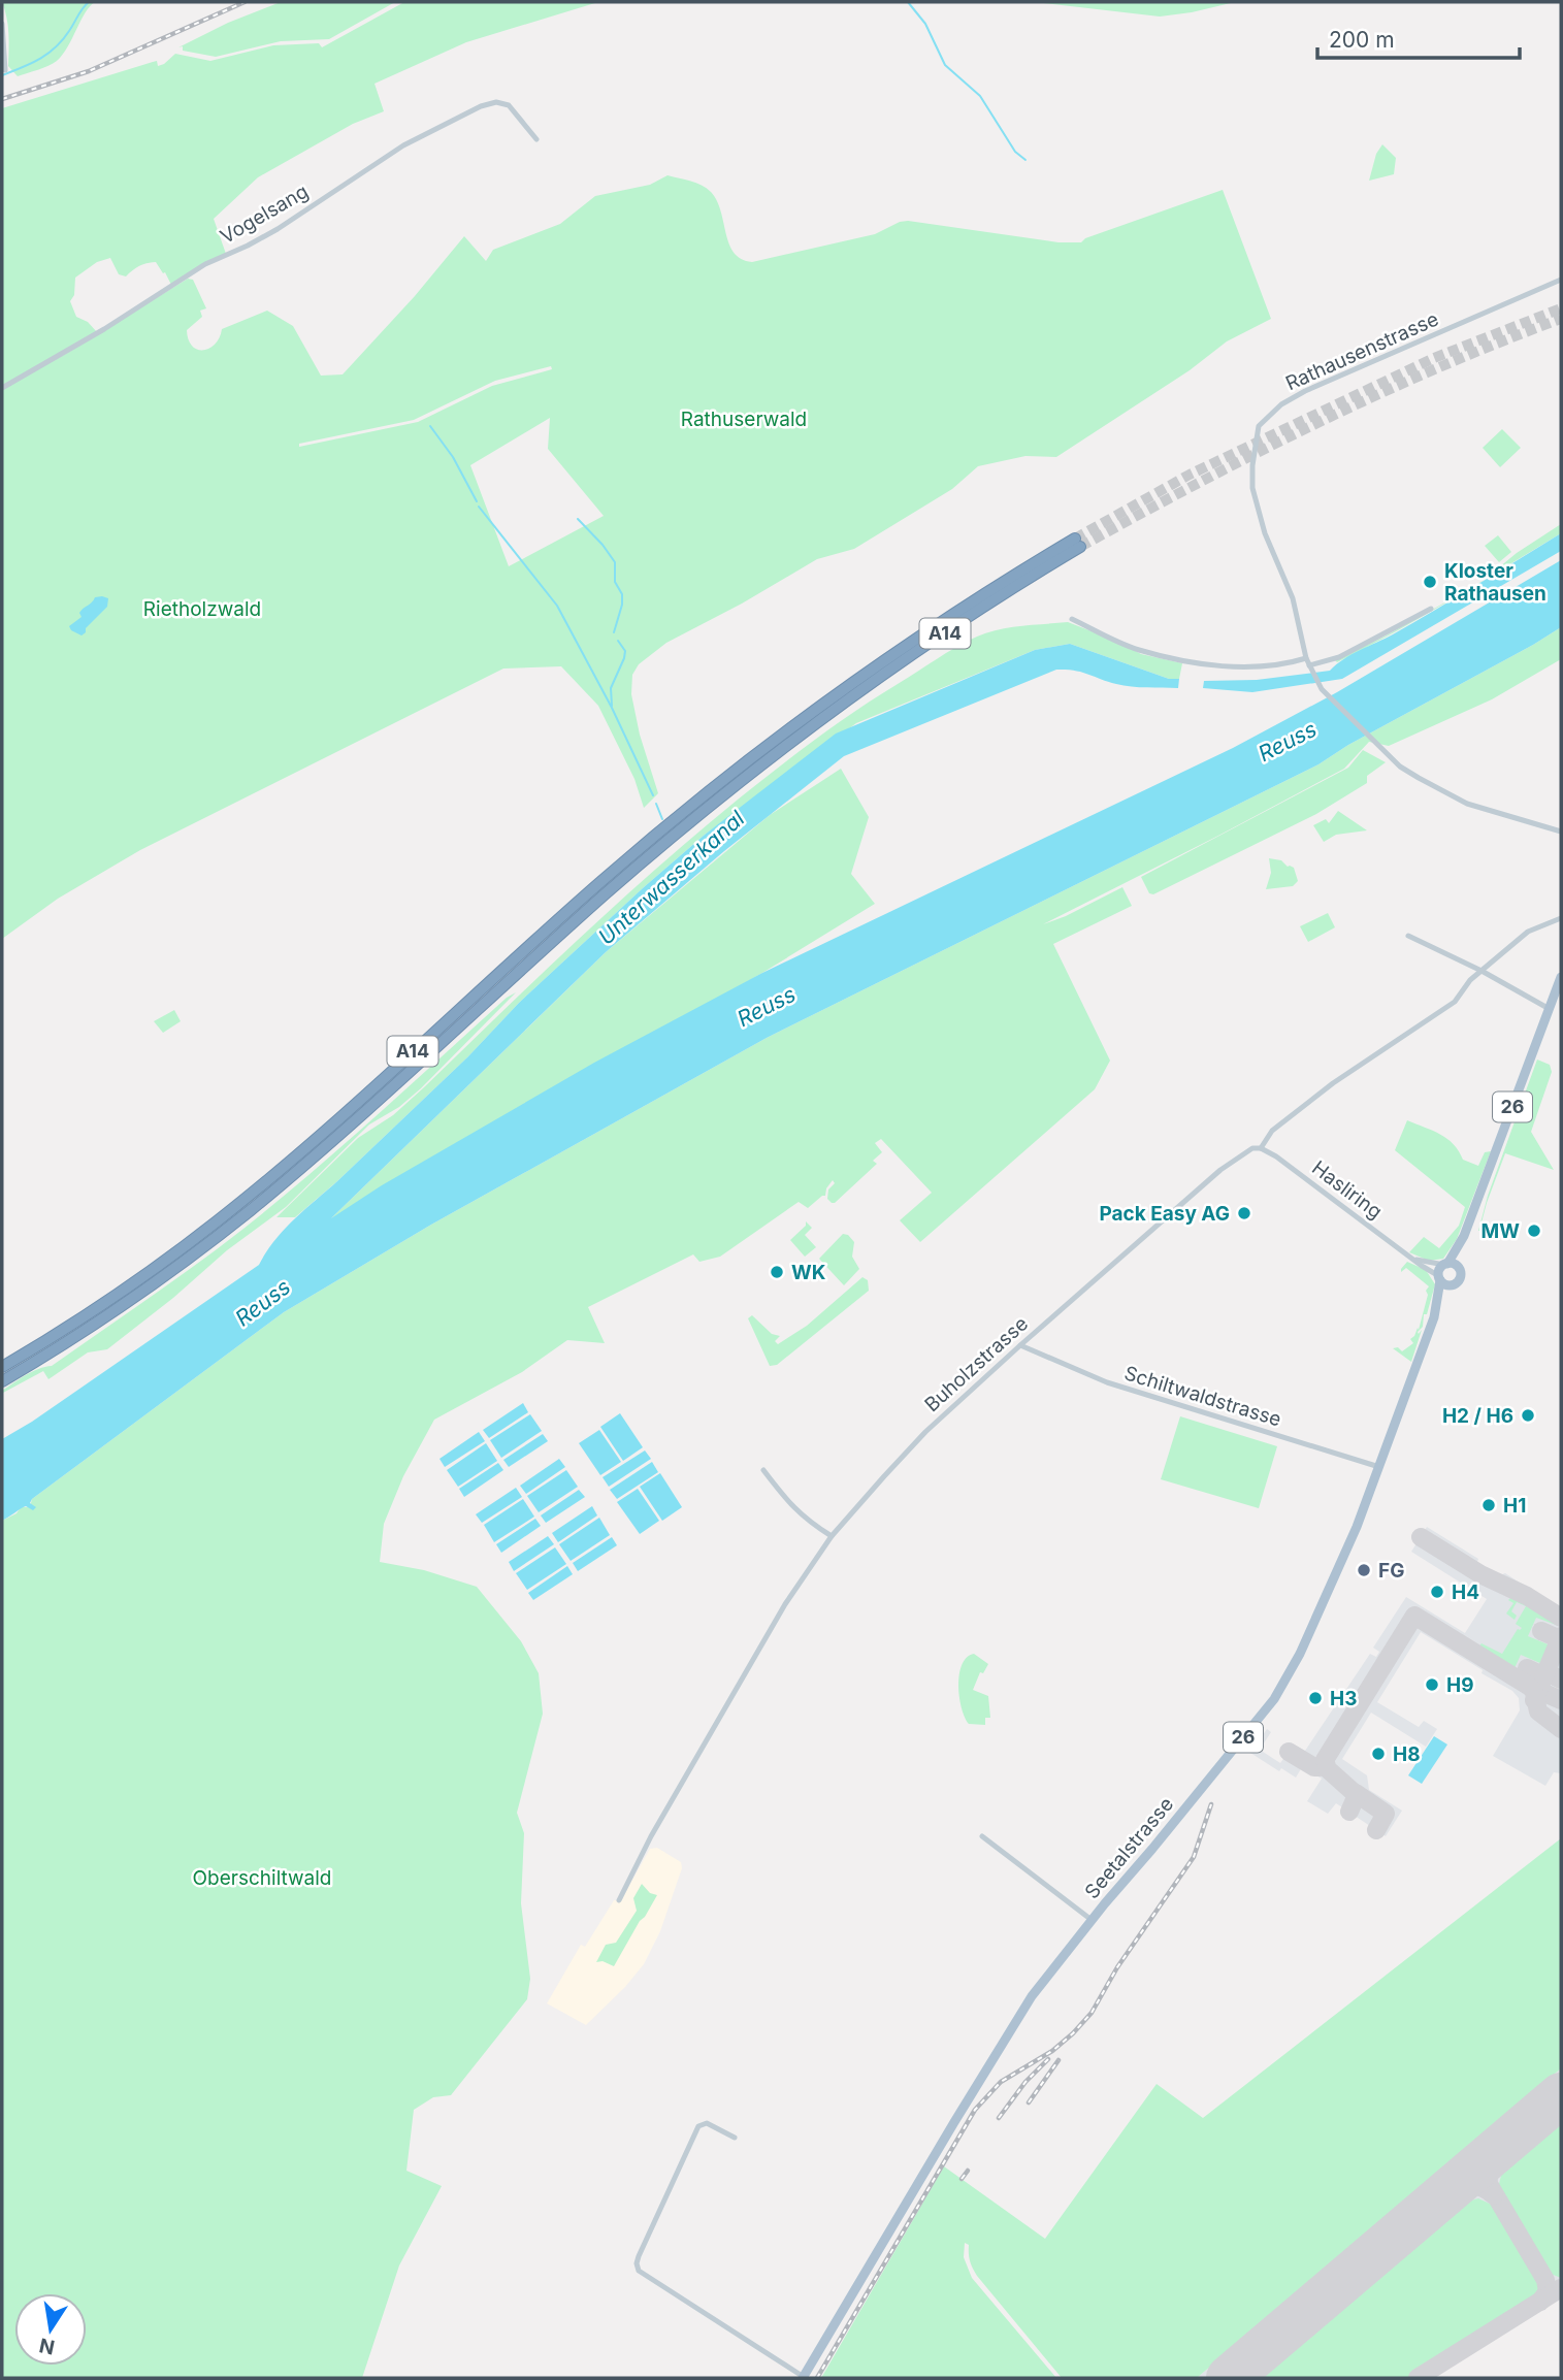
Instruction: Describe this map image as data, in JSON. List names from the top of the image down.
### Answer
{
  "streets": {
    "highway": ["A14"],
    "main road": ["26", "Seetalstrasse"],
    "street": [
      "Vogelsang",
      "Rathausenstrasse",
      "Hasliring",
      "Buholzstrasse",
      "Schiltwaldstrasse"
    ]
  },
  "crossings": [
    ["26", "Hasliring"],
    ["26", "Seetalstrasse"],
    ["Hasliring", "Buholzstrasse"],
    ["Hasliring", "Seetalstrasse"],
    ["Buholzstrasse", "Schiltwaldstrasse"],
    ["Schiltwaldstrasse", "Seetalstrasse"]
  ],
  "water": ["Reuss", "Unterwasserkanal"],
  "parks": ["Rathuserwald", "Rietholzwald", "Oberschiltwald"],
  "places": [
    "Kloster Rathausen",
    "Pack Easy AG",
    "MW",
    "WK",
    "H2 / H6",
    "H1",
    "FG",
    "H4",
    "H9",
    "H3",
    "H8"
  ],
  "scale_bar": "200 m",
  "north": "bottom"
}
